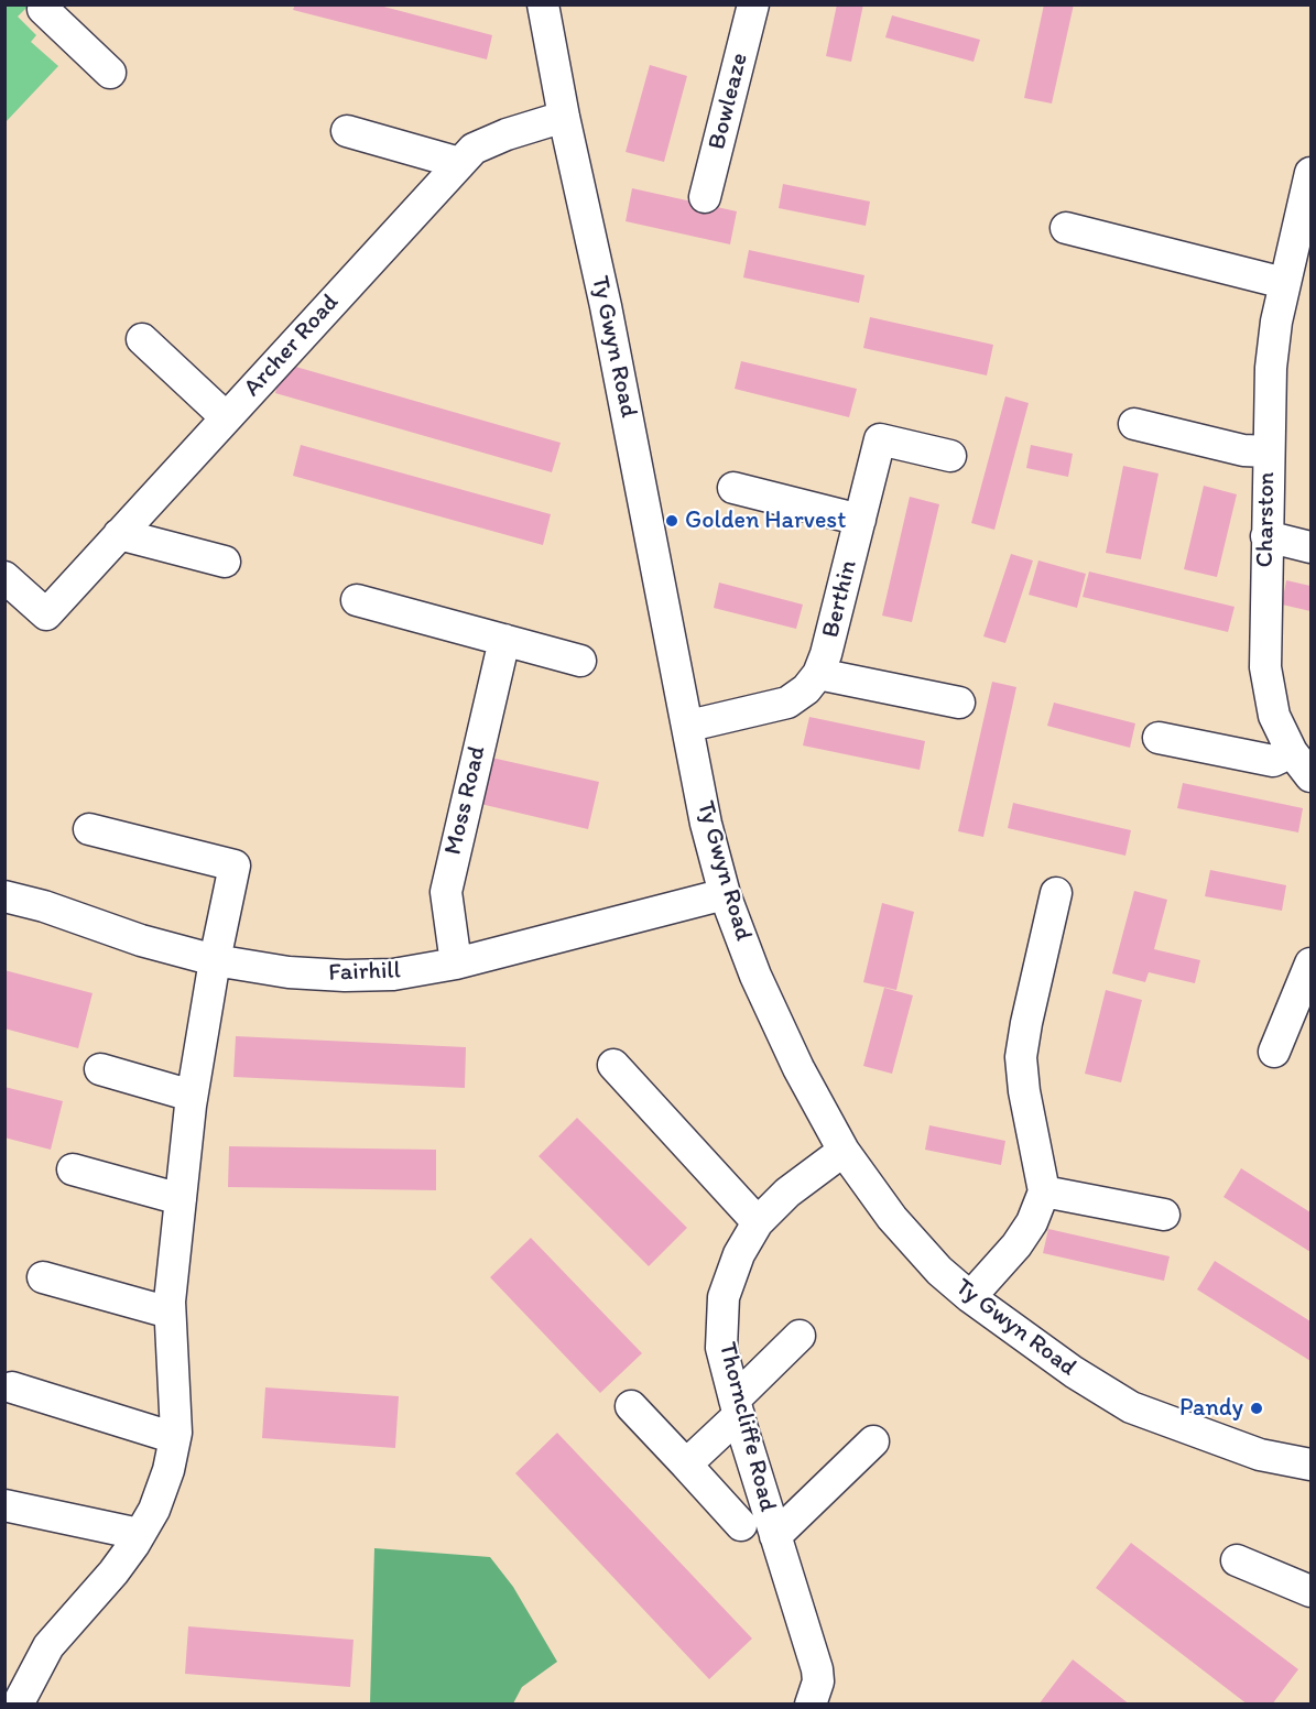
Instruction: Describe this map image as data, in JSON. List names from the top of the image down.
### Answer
{
  "streets": {
    "street": [
      "Bowleaze",
      "Archer Road",
      "Ty Gwyn Road",
      "Charston",
      "Berthin",
      "Moss Road",
      "Fairhill",
      "Thorncliffe Road"
    ]
  },
  "crossings": [
    ["Archer Road", "Ty Gwyn Road"],
    ["Ty Gwyn Road", "Berthin"],
    ["Ty Gwyn Road", "Fairhill"],
    ["Ty Gwyn Road", "Thorncliffe Road"],
    ["Moss Road", "Fairhill"]
  ],
  "places": ["Golden Harvest", "Pandy"]
}
